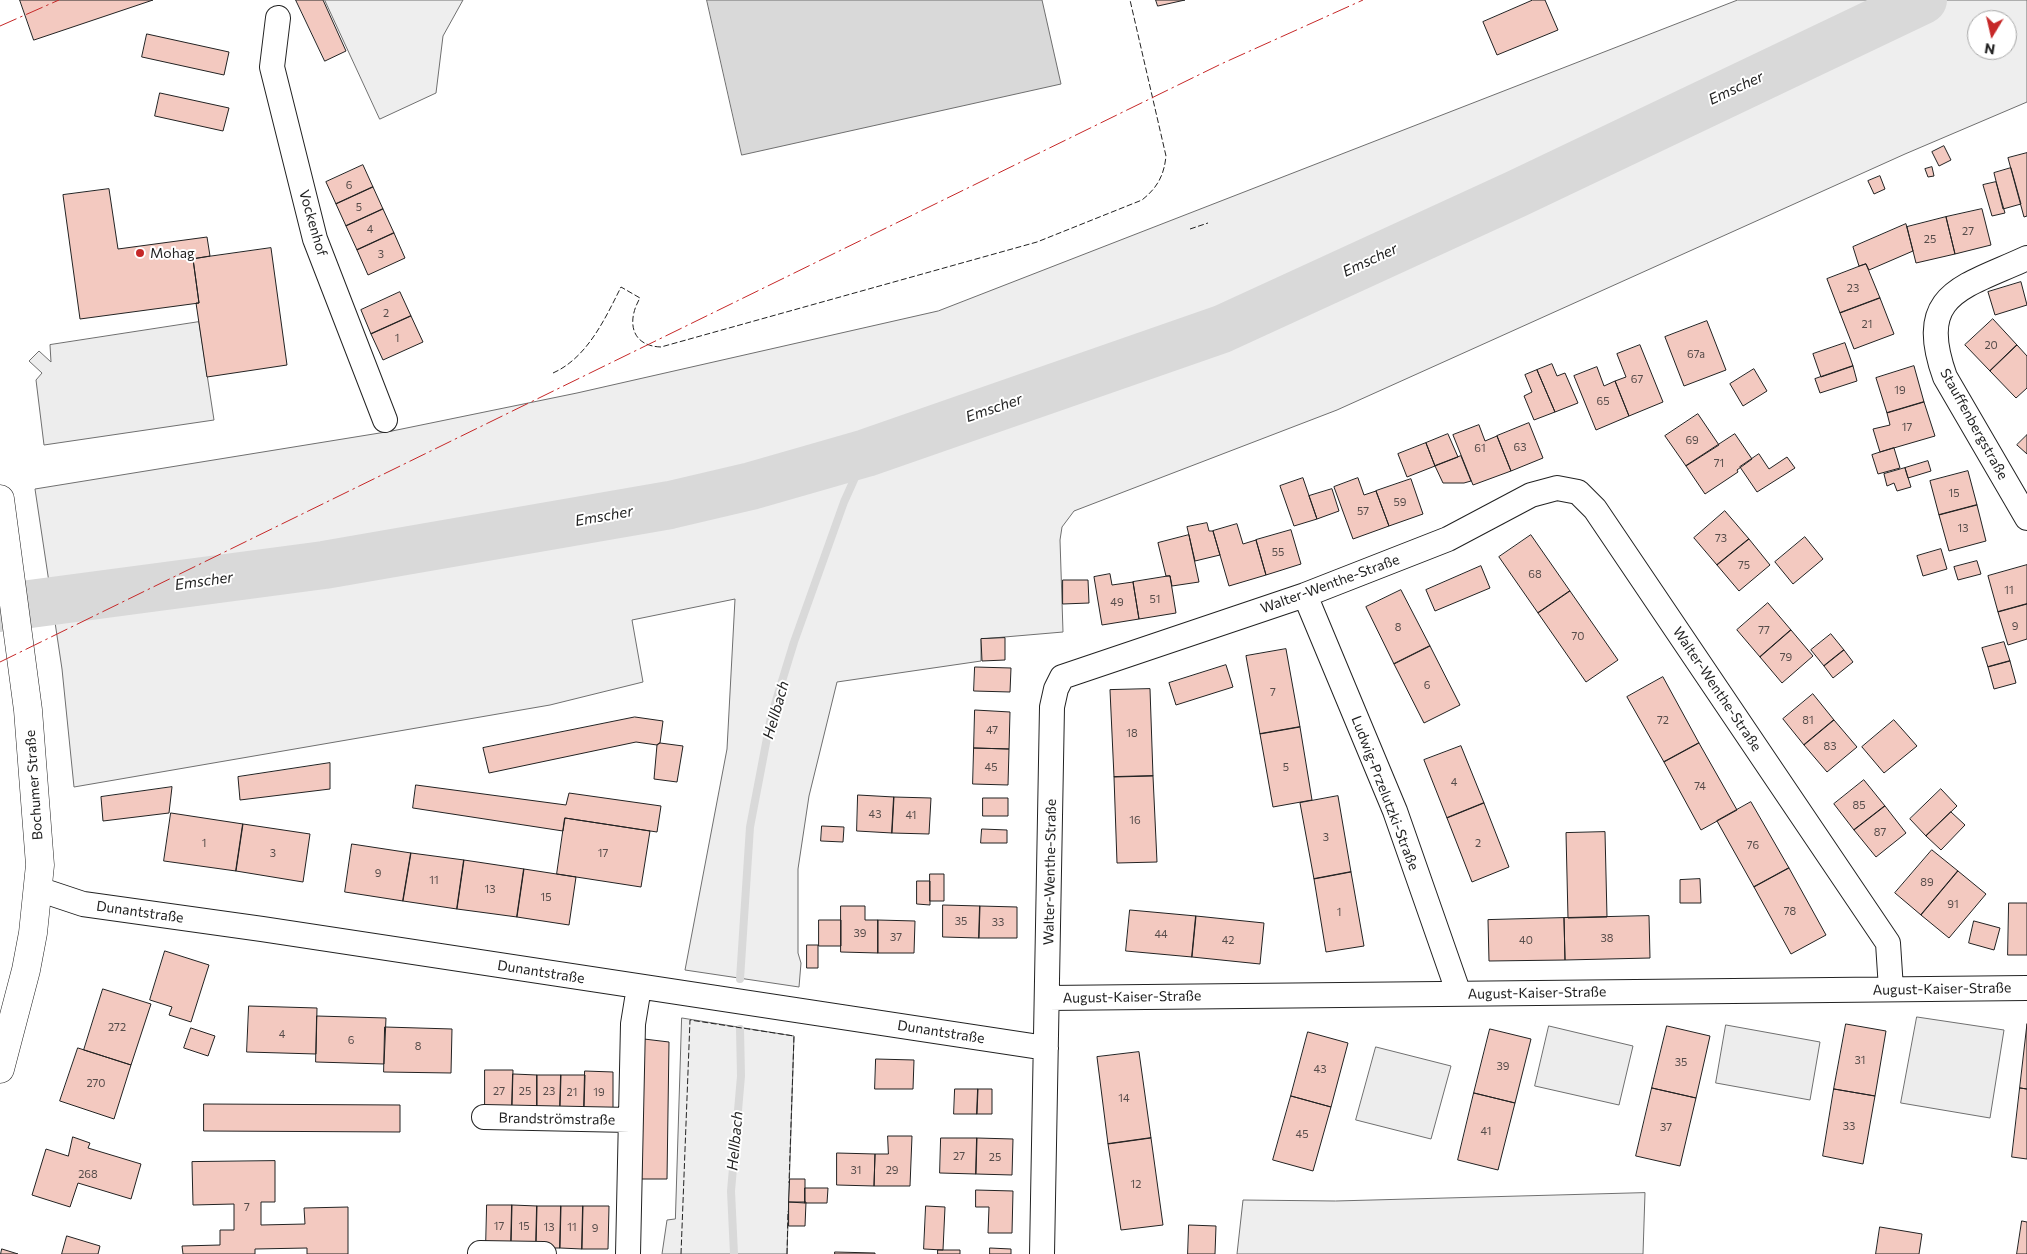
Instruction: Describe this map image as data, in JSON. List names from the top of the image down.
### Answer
{
  "streets": {
    "main road": ["Bochumer Straße"],
    "street": [
      "Vockenhof",
      "Stauffenbergstraße",
      "Walter-Wenthe-Straße",
      "Ludwig-Przelutzki-Straße",
      "Dunantstraße",
      "August-Kaiser-Straße",
      "Brandströmstraße"
    ]
  },
  "crossings": [
    ["Walter-Wenthe-Straße", "Ludwig-Przelutzki-Straße"],
    ["Walter-Wenthe-Straße", "Dunantstraße"],
    ["Walter-Wenthe-Straße", "August-Kaiser-Straße"],
    ["Bochumer Straße", "Dunantstraße"],
    ["Ludwig-Przelutzki-Straße", "August-Kaiser-Straße"],
    ["Dunantstraße", "Brandströmstraße"]
  ],
  "water": ["Emscher", "Hellbach"],
  "places": ["Mohag"],
  "house_numbers": [
    "6",
    "5",
    "4",
    "27",
    "25",
    "3",
    "23",
    "2",
    "21",
    "1",
    "20",
    "67a",
    "67",
    "19",
    "65",
    "17",
    "69",
    "63",
    "61",
    "71",
    "15",
    "59",
    "57",
    "13",
    "73",
    "55",
    "75",
    "68",
    "11",
    "51",
    "49",
    "9",
    "8",
    "77",
    "70",
    "79",
    "6",
    "7",
    "72",
    "81",
    "47",
    "18",
    "83",
    "45",
    "5",
    "4",
    "74",
    "85",
    "43",
    "41",
    "16",
    "87",
    "3",
    "1",
    "2",
    "76",
    "3",
    "17",
    "9",
    "11",
    "89",
    "13",
    "15",
    "91",
    "78",
    "1",
    "35",
    "33",
    "39",
    "44",
    "37",
    "38",
    "42",
    "40",
    "272",
    "4",
    "6",
    "8",
    "31",
    "35",
    "39",
    "43",
    "270",
    "27",
    "25",
    "23",
    "21",
    "19",
    "14",
    "33",
    "37",
    "41",
    "45",
    "27",
    "25",
    "31",
    "29",
    "268",
    "12",
    "7",
    "17",
    "15",
    "13",
    "11",
    "9"
  ],
  "north": "bottom"
}
